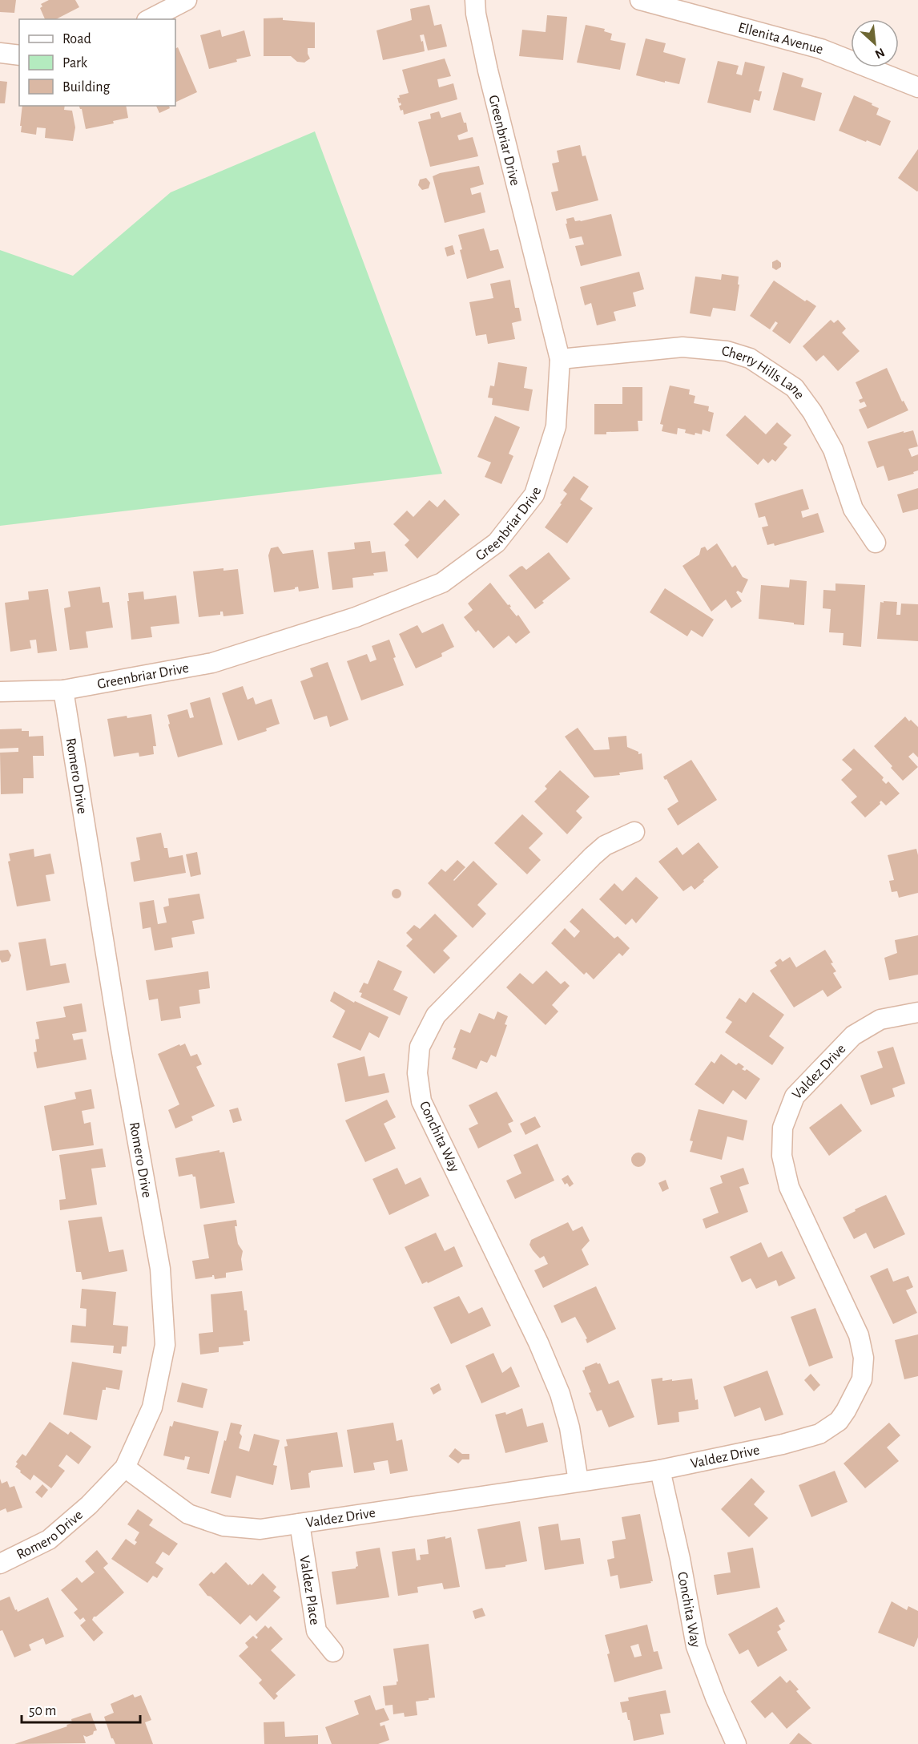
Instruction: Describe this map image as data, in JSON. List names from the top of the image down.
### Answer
{
  "streets": {
    "street": [
      "Ellenita Avenue",
      "Greenbriar Drive",
      "Cherry Hills Lane",
      "Romero Drive",
      "Valdez Drive",
      "Conchita Way",
      "Valdez Place"
    ]
  },
  "crossings": [
    ["Greenbriar Drive", "Cherry Hills Lane"],
    ["Greenbriar Drive", "Romero Drive"],
    ["Romero Drive", "Valdez Drive"],
    ["Valdez Drive", "Conchita Way"],
    ["Valdez Drive", "Valdez Place"]
  ],
  "legend": ["Road", "Park", "Building"],
  "scale_bar": "50 m",
  "north": "bottom right"
}
